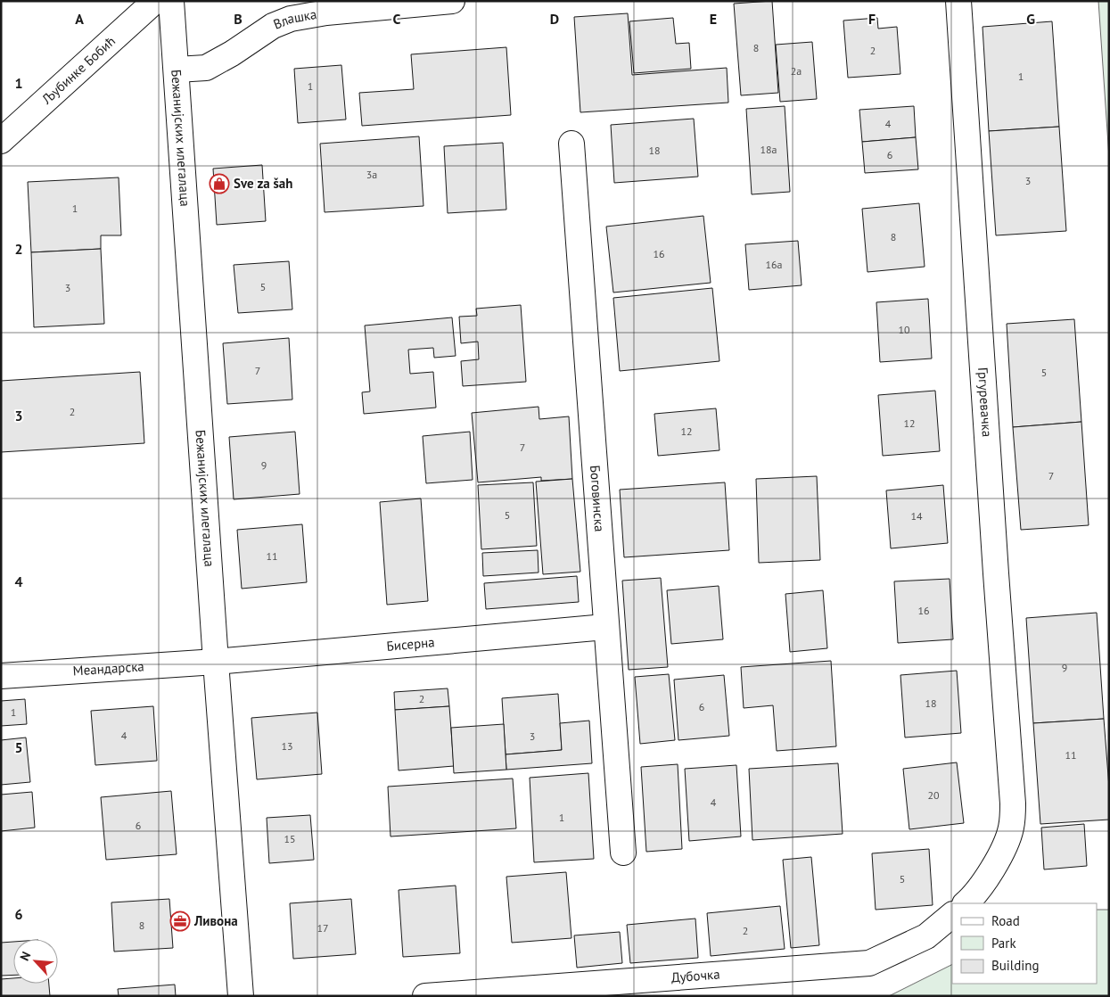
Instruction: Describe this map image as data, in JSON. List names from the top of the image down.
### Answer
{
  "streets": {
    "street": [
      "Влашка",
      "Љубинке Бобић",
      "Бежанијских илегалаца",
      "Гргуревачка",
      "Боговинска",
      "Бисерна",
      "Меандарска",
      "Дубочка"
    ]
  },
  "crossings": [
    ["Влашка", "Бежанијских илегалаца"],
    ["Бежанијских илегалаца", "Бисерна"],
    ["Бежанијских илегалаца", "Меандарска"],
    ["Боговинска", "Бисерна"],
    ["Бисерна", "Меандарска"]
  ],
  "places": {
    "shop": ["Sve za šah"],
    "office": ["Ливона"]
  },
  "house_numbers": [
    "8",
    "2",
    "2a",
    "1",
    "1",
    "4",
    "18a",
    "18",
    "6",
    "3a",
    "3",
    "1",
    "8",
    "16",
    "16a",
    "5",
    "3",
    "10",
    "7",
    "5",
    "2",
    "12",
    "12",
    "7",
    "9",
    "7",
    "5",
    "14",
    "11",
    "16",
    "9",
    "2",
    "18",
    "6",
    "1",
    "4",
    "3",
    "13",
    "11",
    "20",
    "4",
    "1",
    "6",
    "15",
    "5",
    "8",
    "17",
    "2"
  ],
  "legend": ["Road", "Park", "Building"],
  "north": "top left",
  "grid": {
    "columns": [
      "A",
      "B",
      "C",
      "D",
      "E",
      "F",
      "G"
    ],
    "rows": [
      "1",
      "2",
      "3",
      "4",
      "5",
      "6"
    ]
  }
}
